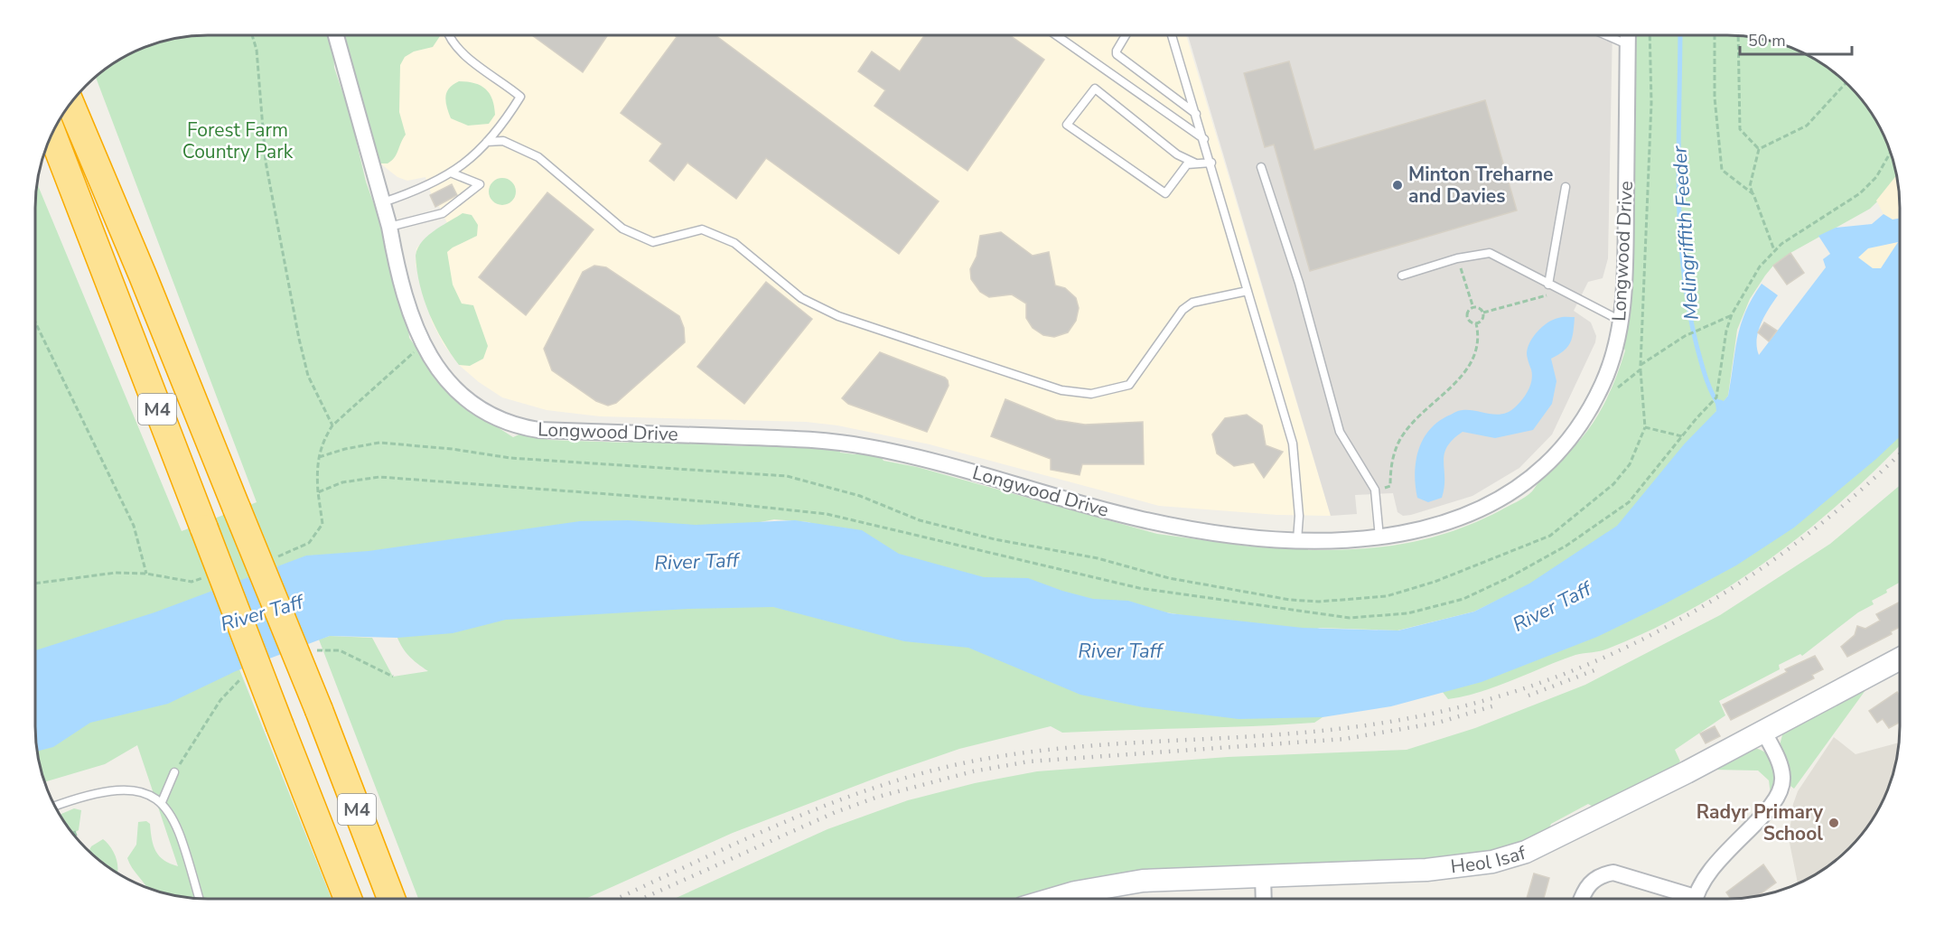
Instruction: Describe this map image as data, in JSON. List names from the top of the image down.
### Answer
{
  "streets": {
    "highway": ["M4"],
    "main road": ["Heol Isaf"],
    "street": ["Longwood Drive"]
  },
  "water": ["Melingriffith Feeder", "River Taff"],
  "parks": ["Forest Farm Country Park"],
  "places": ["Minton Treharne and Davies", "Radyr Primary School"],
  "scale_bar": "50 m"
}
